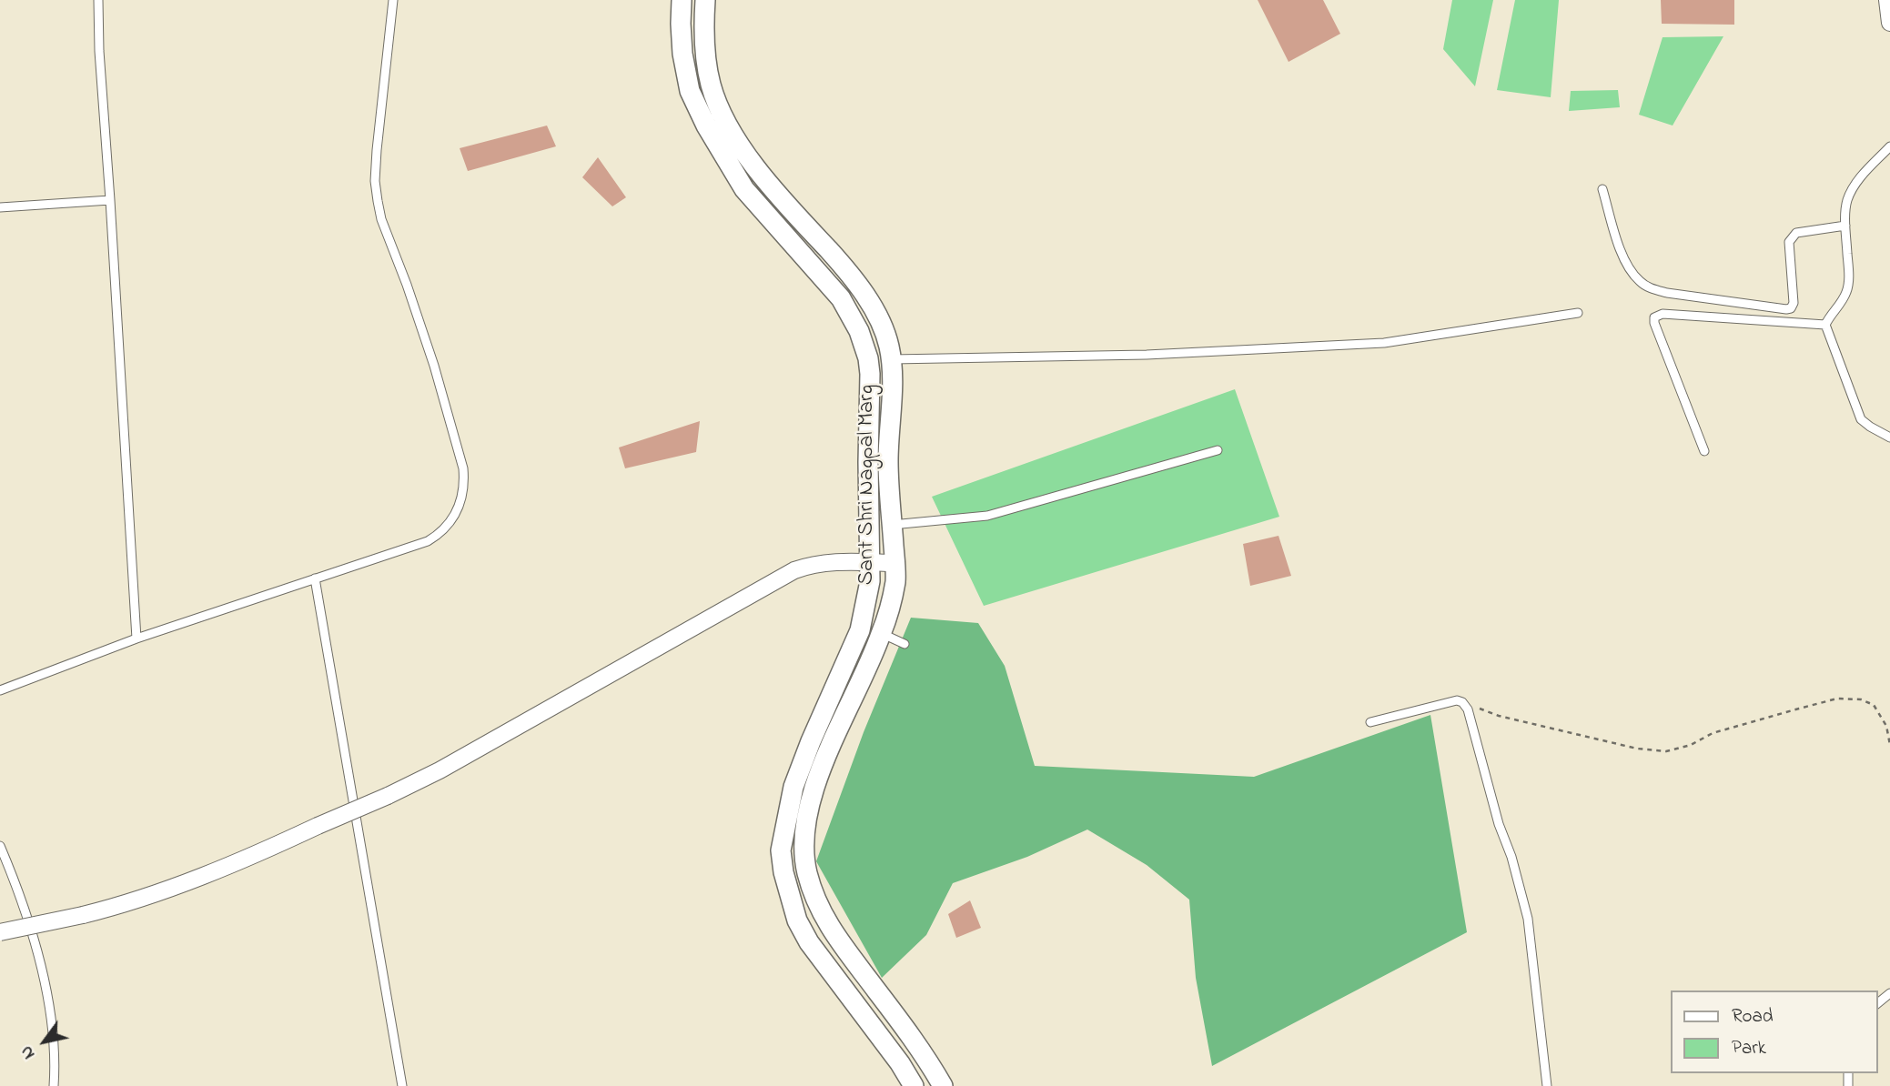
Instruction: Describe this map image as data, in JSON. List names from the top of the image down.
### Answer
{
  "streets": {
    "street": ["Sant Shri Nagpal Marg"]
  },
  "legend": ["Road", "Park"],
  "north": "bottom left"
}
